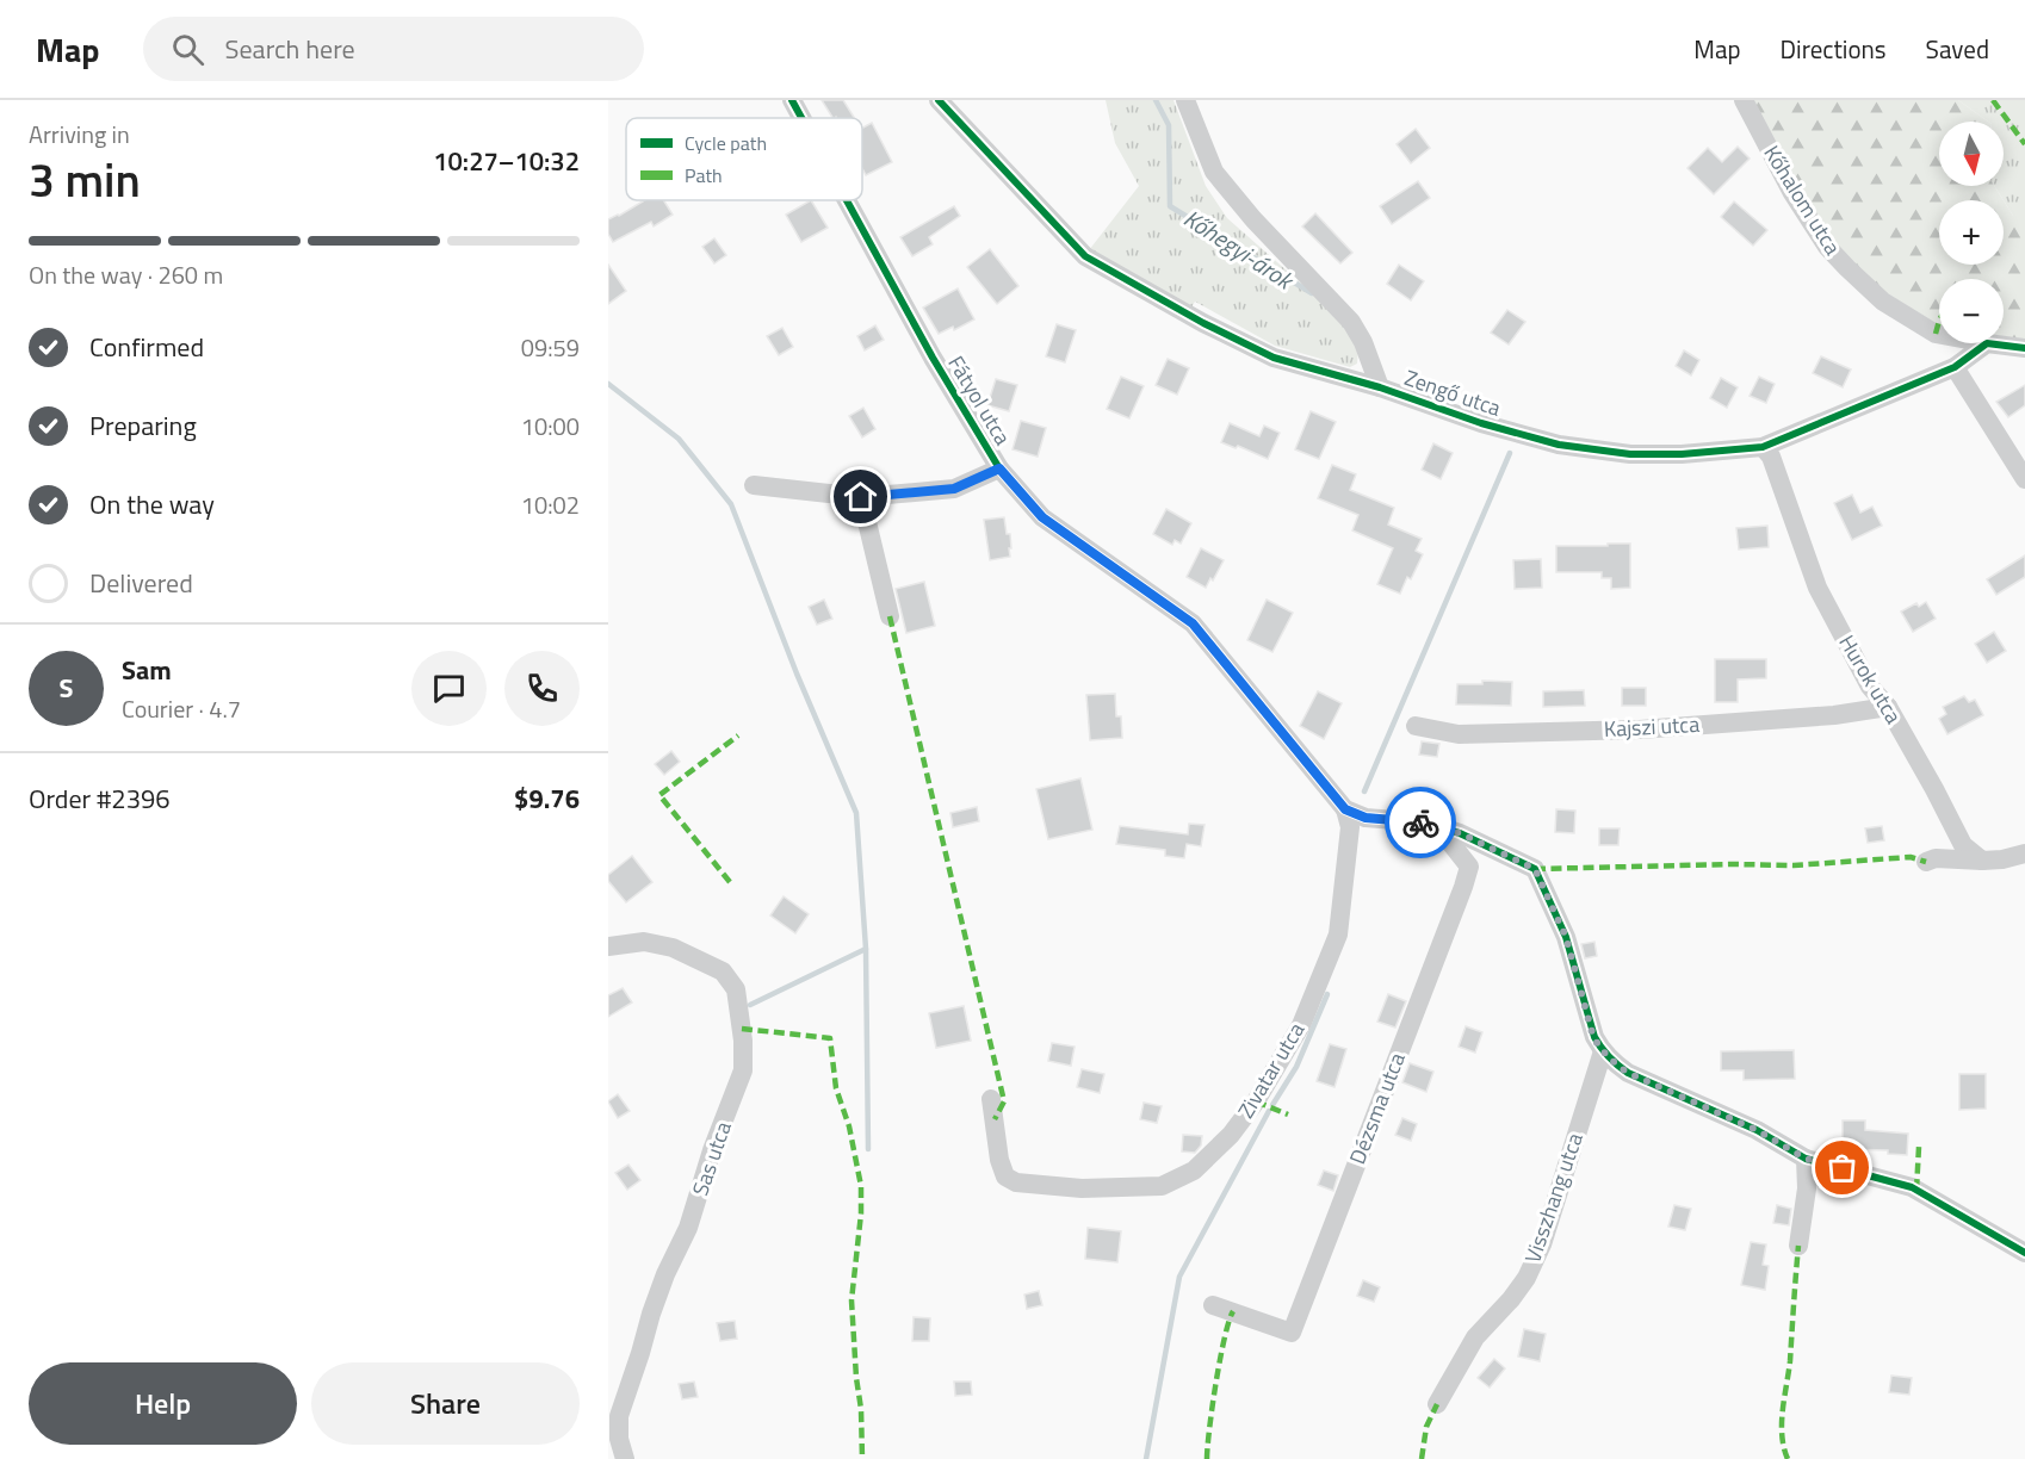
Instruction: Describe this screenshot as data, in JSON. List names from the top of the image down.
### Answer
{
  "streets": {
    "street": [
      "Kőhalom utca",
      "Zengő utca",
      "Fátyol utca",
      "Hurok utca",
      "Kajszi utca",
      "Zivatar utca",
      "Dézsma utca",
      "Sas utca",
      "Visszhang utca"
    ]
  },
  "crossings": [
    ["Zengő utca", "Hurok utca"],
    ["Fátyol utca", "Zivatar utca"],
    ["Hurok utca", "Kajszi utca"]
  ],
  "water": ["Kőhegyi-árok"],
  "legend": ["Cycle path", "Path"],
  "north": "bottom",
  "page": {
    "header": "Map",
    "search": "Search here",
    "nav": ["Map", "Directions", "Saved"],
    "heading": ["3 min", "Arriving in", "10:27–10:32"],
    "panel": [
      "Sam",
      "Courier · 4.7",
      "Order #2396",
      "$9.76"
    ],
    "map_buttons": ["+", "−"],
    "bar": "On the way · 260 m",
    "list": [
      ["Confirmed", "09:59"],
      ["Preparing", "10:00"],
      ["On the way", "10:02"],
      "Delivered"
    ],
    "round": "S",
    "buttons": ["Help", "Share"]
  }
}
